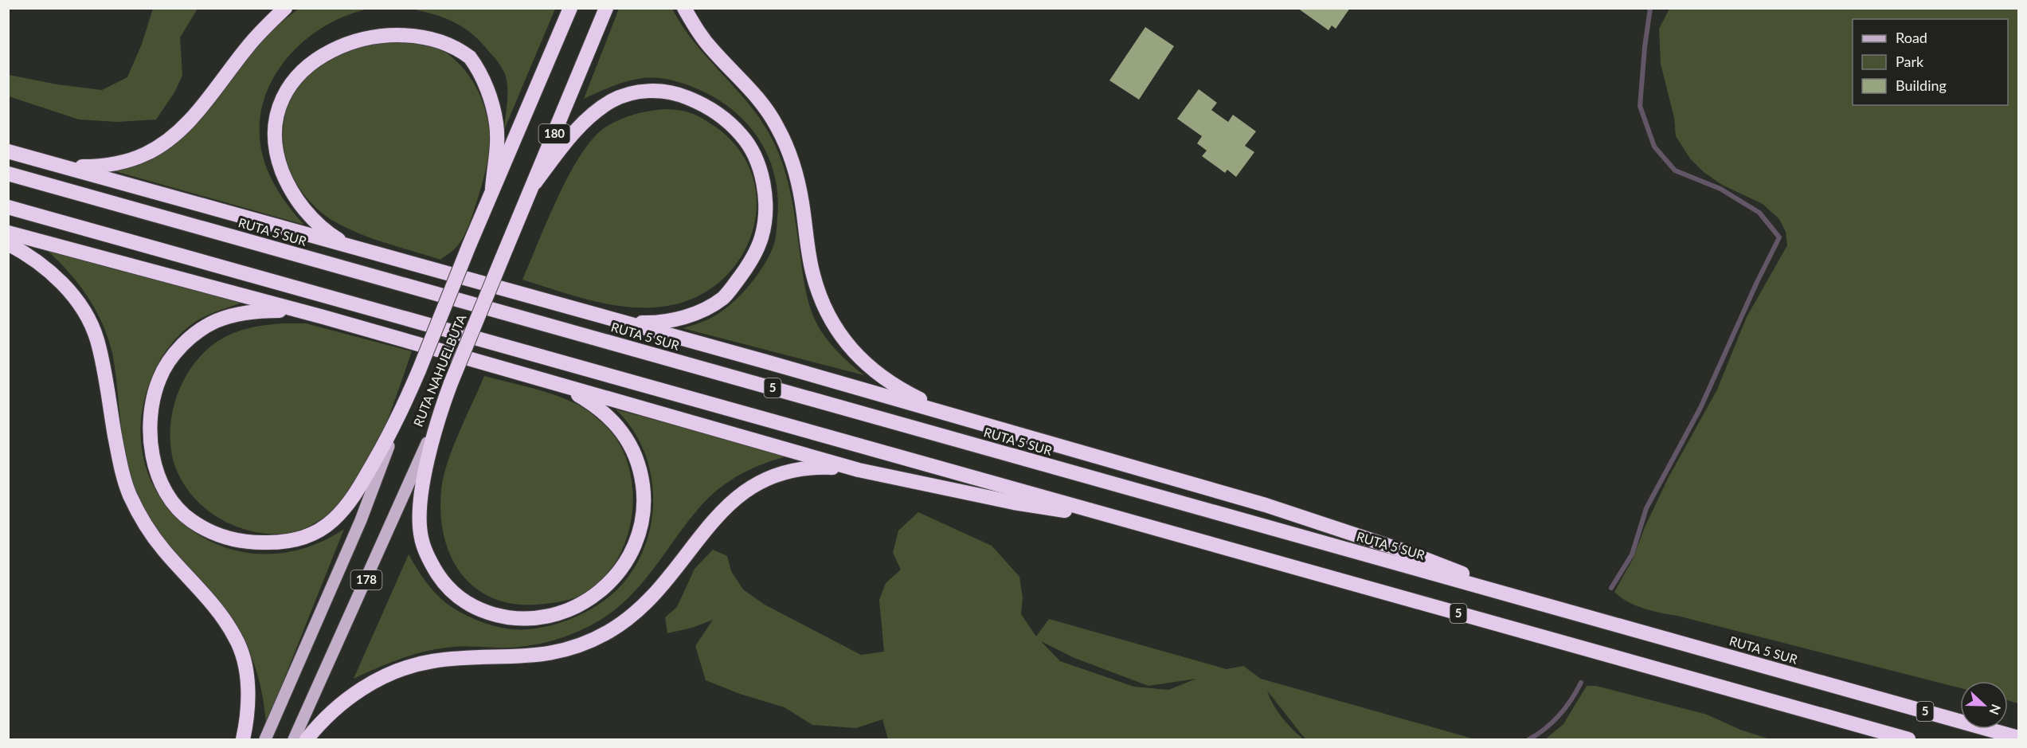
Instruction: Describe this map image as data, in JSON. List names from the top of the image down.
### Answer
{
  "streets": {
    "highway": [
      "180",
      "RUTA 5 SUR",
      "RUTA NAHUELBUTA",
      "5",
      "178"
    ]
  },
  "legend": ["Road", "Park", "Building"],
  "north": "right"
}
